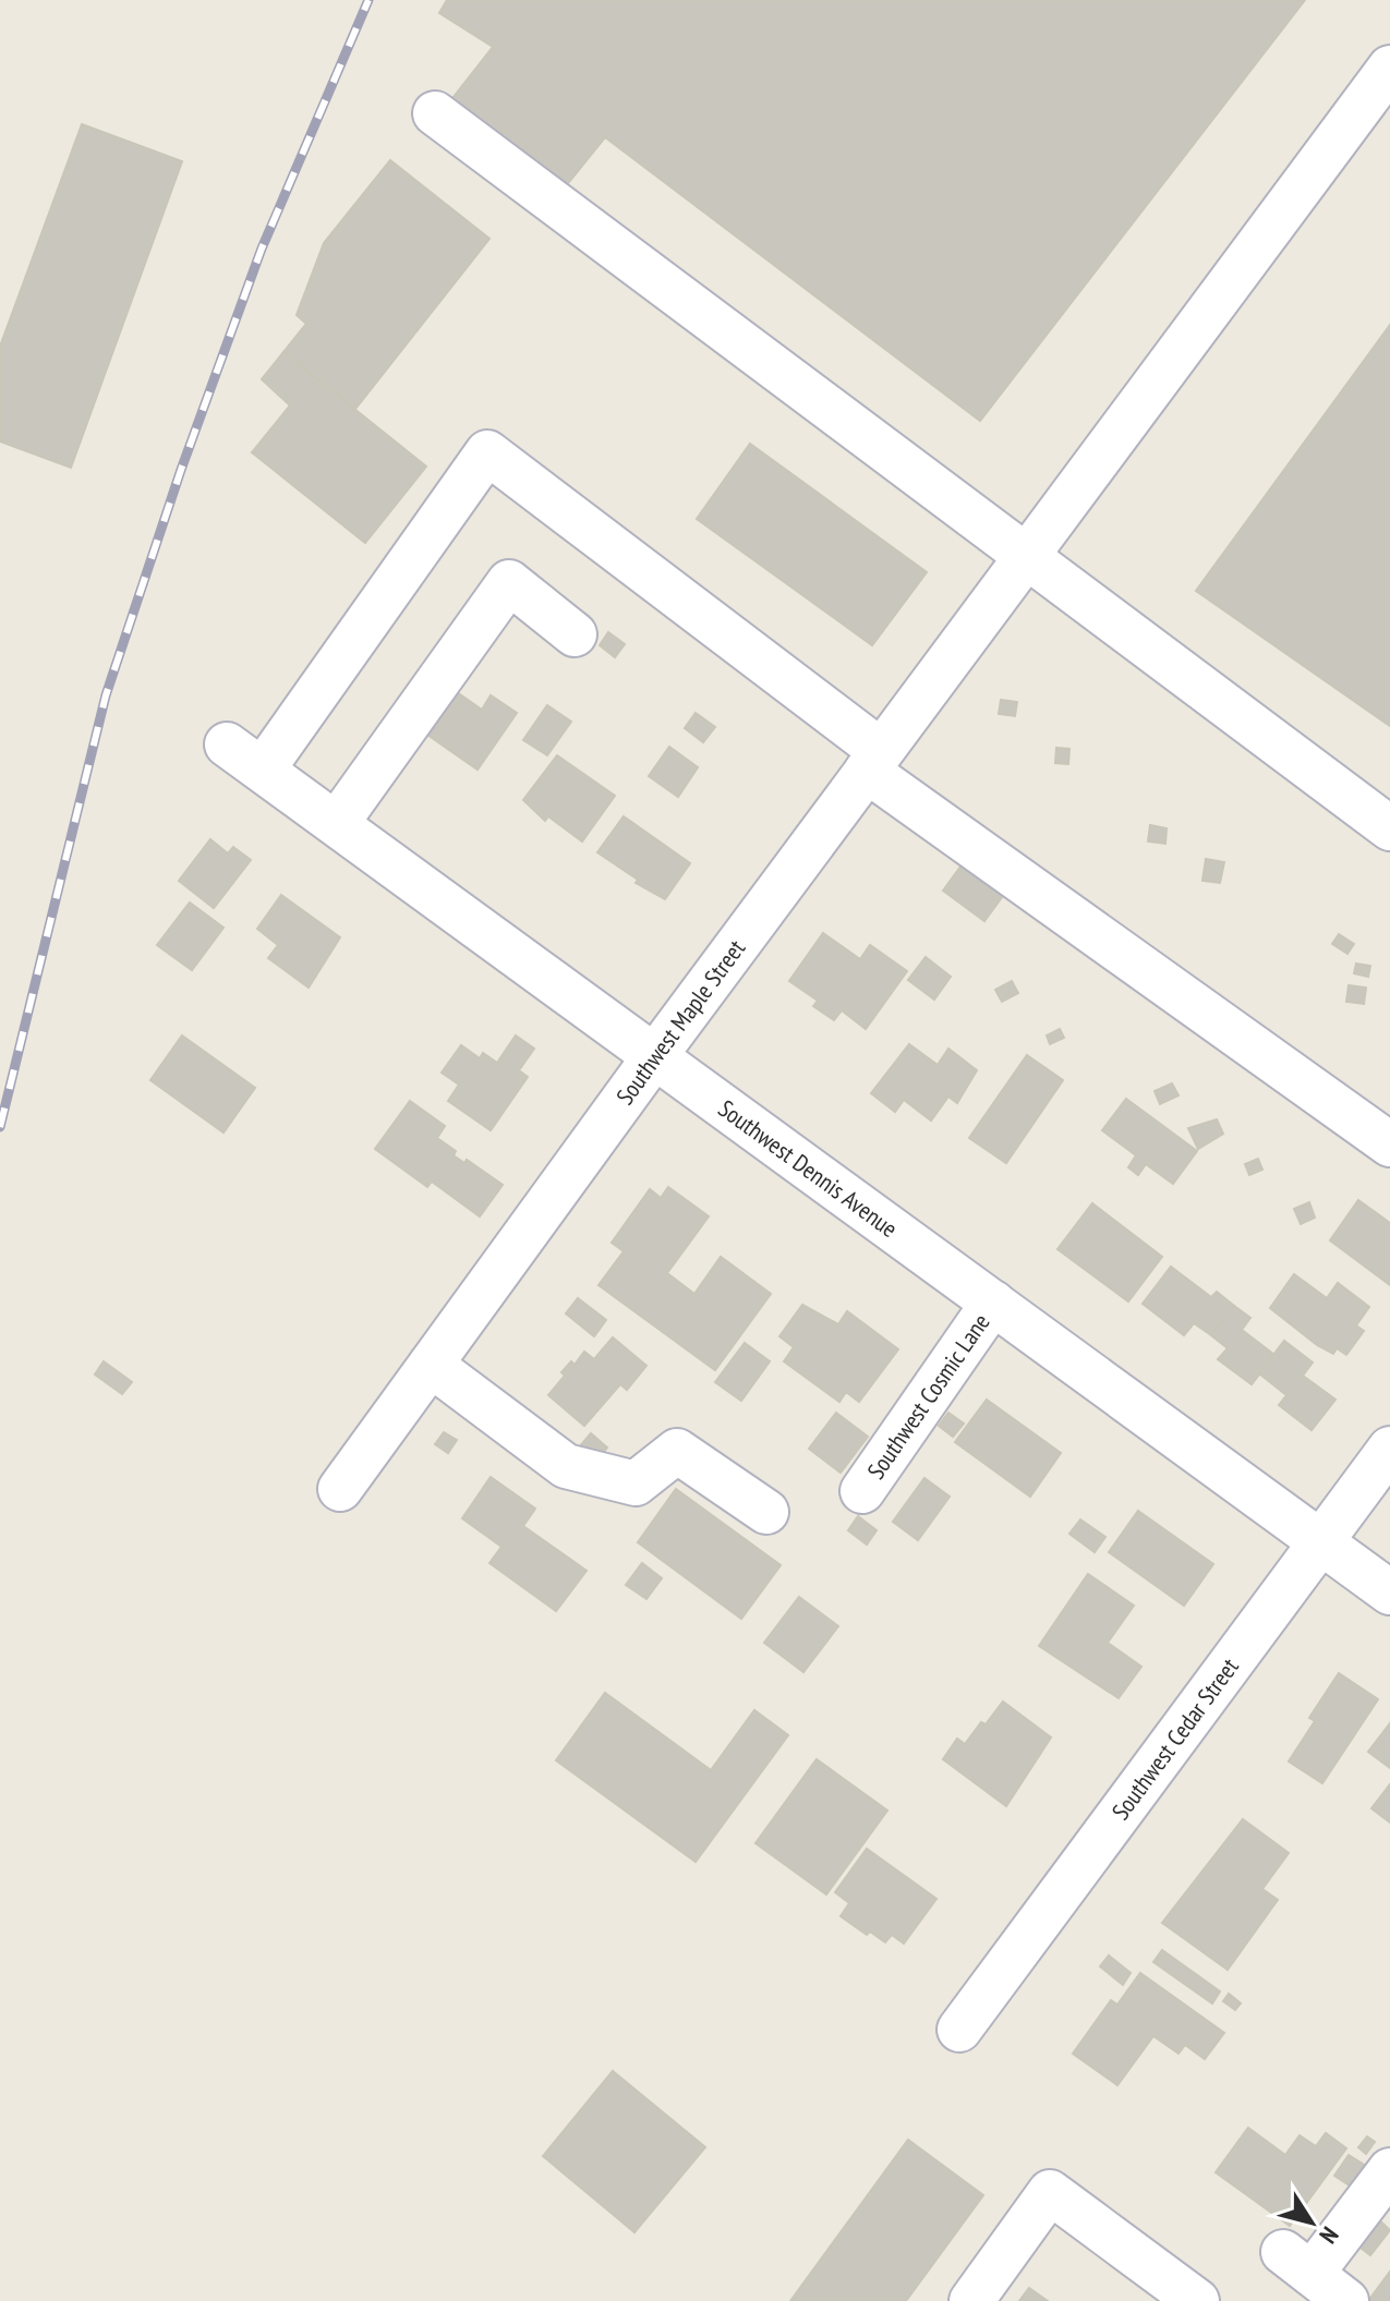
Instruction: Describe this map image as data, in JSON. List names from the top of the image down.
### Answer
{
  "streets": {
    "street": [
      "Southwest Maple Street",
      "Southwest Dennis Avenue",
      "Southwest Cosmic Lane",
      "Southwest Cedar Street"
    ]
  },
  "crossings": [
    ["Southwest Maple Street", "Southwest Dennis Avenue"],
    ["Southwest Dennis Avenue", "Southwest Cosmic Lane"],
    ["Southwest Dennis Avenue", "Southwest Cedar Street"]
  ],
  "north": "bottom right"
}
